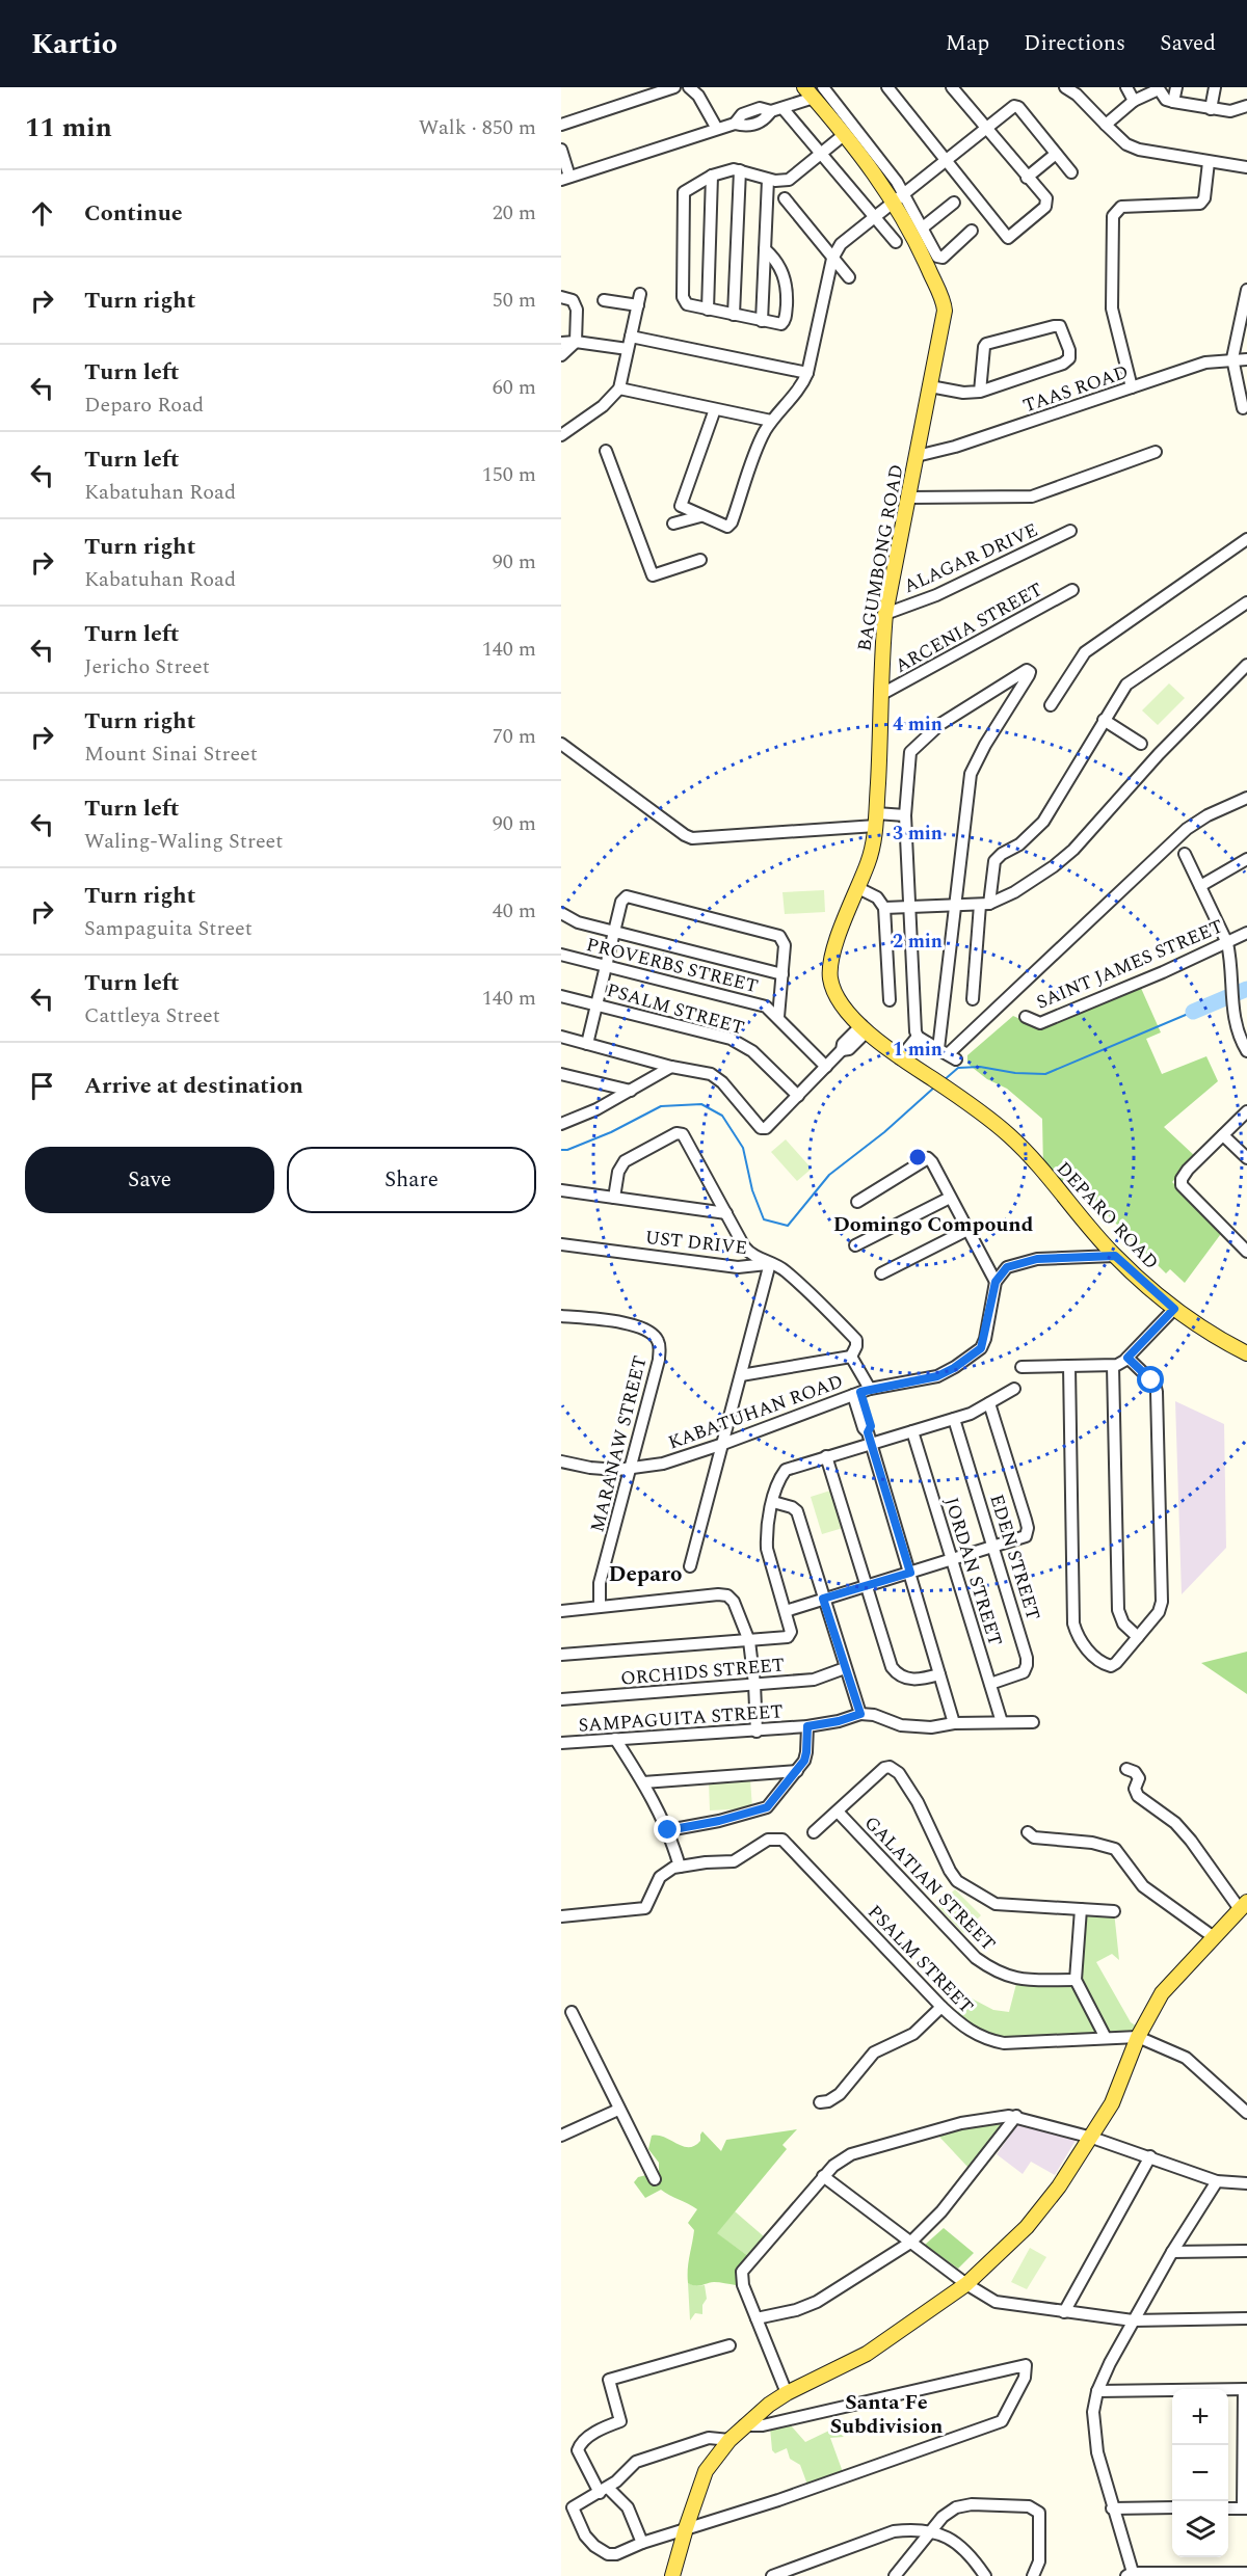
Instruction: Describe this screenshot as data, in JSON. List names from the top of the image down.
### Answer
{
  "streets": {
    "main road": ["BAGUMBONG ROAD", "DEPARO ROAD"],
    "street": [
      "TAAS ROAD",
      "ALAGAR DRIVE",
      "ARCENIA STREET",
      "SAINT JAMES STREET",
      "PROVERBS STREET",
      "PSALM STREET",
      "UST DRIVE",
      "KABATUHAN ROAD",
      "MARANAW STREET",
      "EDEN STREET",
      "JORDAN STREET",
      "ORCHIDS STREET",
      "SAMPAGUITA STREET",
      "GALATIAN STREET"
    ]
  },
  "crossings": [
    ["TAAS ROAD", "BAGUMBONG ROAD"],
    ["BAGUMBONG ROAD", "ALAGAR DRIVE"],
    ["BAGUMBONG ROAD", "ARCENIA STREET"],
    ["BAGUMBONG ROAD", "DEPARO ROAD"],
    ["UST DRIVE", "KABATUHAN ROAD"],
    ["KABATUHAN ROAD", "MARANAW STREET"],
    ["EDEN STREET", "JORDAN STREET"]
  ],
  "districts": ["Domingo Compound", "Deparo", "Santa Fe Subdivision"],
  "page": {
    "header": "Kartio",
    "nav": ["Map", "Directions", "Saved"],
    "heading": ["11 min", "Walk · 850 m"],
    "list": [
      ["Continue", "20 m"],
      ["Turn right", "50 m"],
      ["Turn left", "Deparo Road", "60 m"],
      ["Turn left", "Kabatuhan Road", "150 m"],
      ["Turn right", "Kabatuhan Road", "90 m"],
      ["Turn left", "Jericho Street", "140 m"],
      ["Turn right", "Mount Sinai Street", "70 m"],
      ["Turn left", "Waling-Waling Street", "90 m"],
      ["Turn right", "Sampaguita Street", "40 m"],
      ["Turn left", "Cattleya Street", "140 m"],
      "Arrive at destination"
    ],
    "buttons": ["Save", "Share"],
    "map_buttons": ["+", "−"]
  },
  "rings": [
    "4 min",
    "3 min",
    "2 min",
    "1 min"
  ]
}
